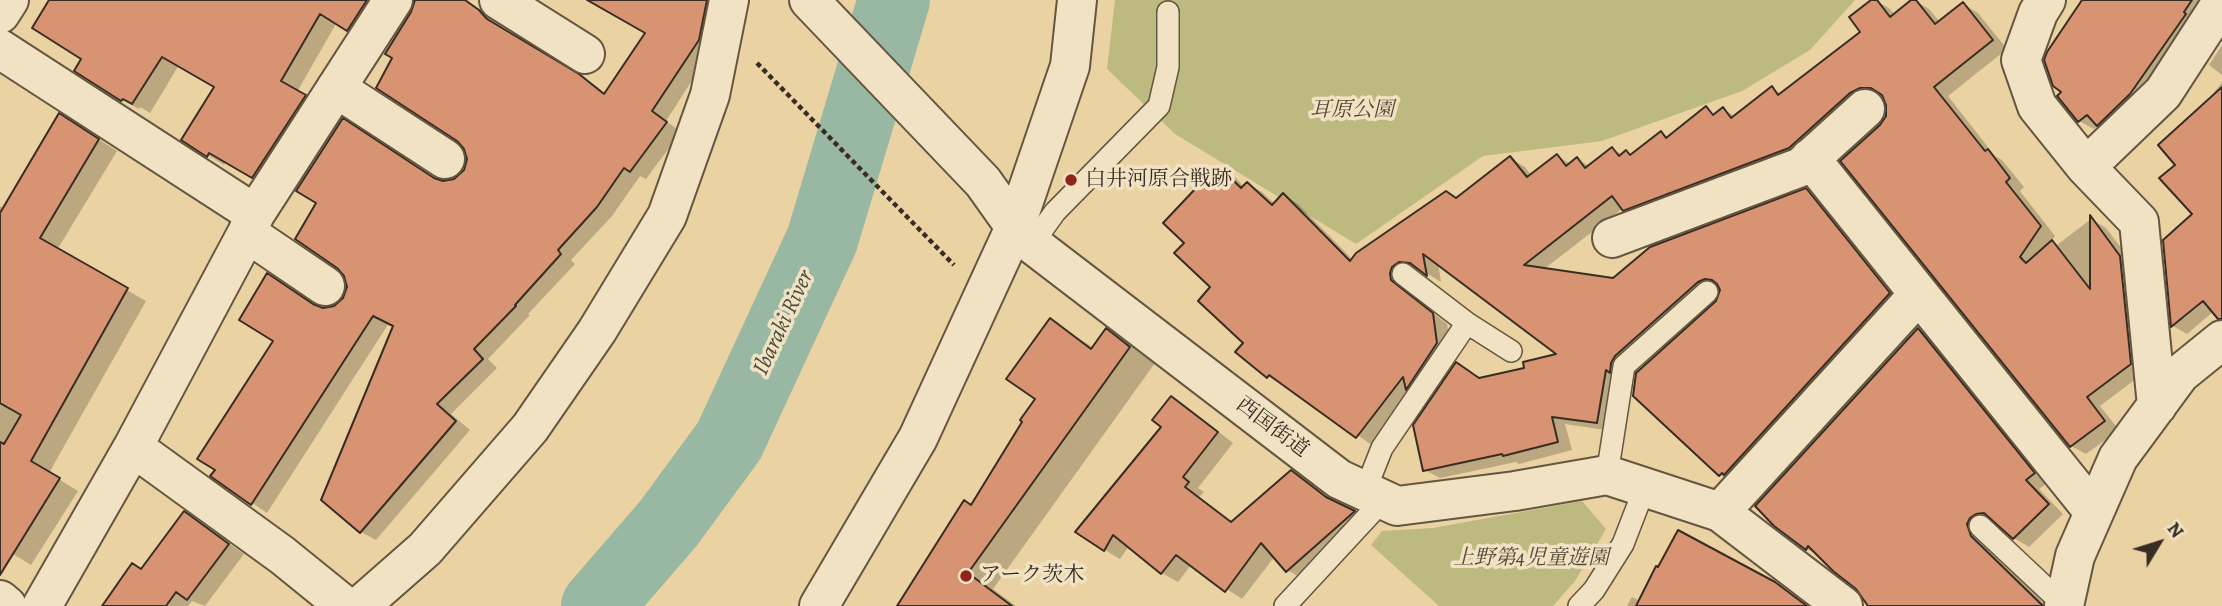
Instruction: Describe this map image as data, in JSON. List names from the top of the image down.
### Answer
{
  "streets": {
    "street": ["西国街道"]
  },
  "water": ["Ibaraki River"],
  "parks": ["耳原公園", "上野第4児童遊園"],
  "places": ["白井河原合戦跡", "アーク茨木"],
  "north": "top right"
}
